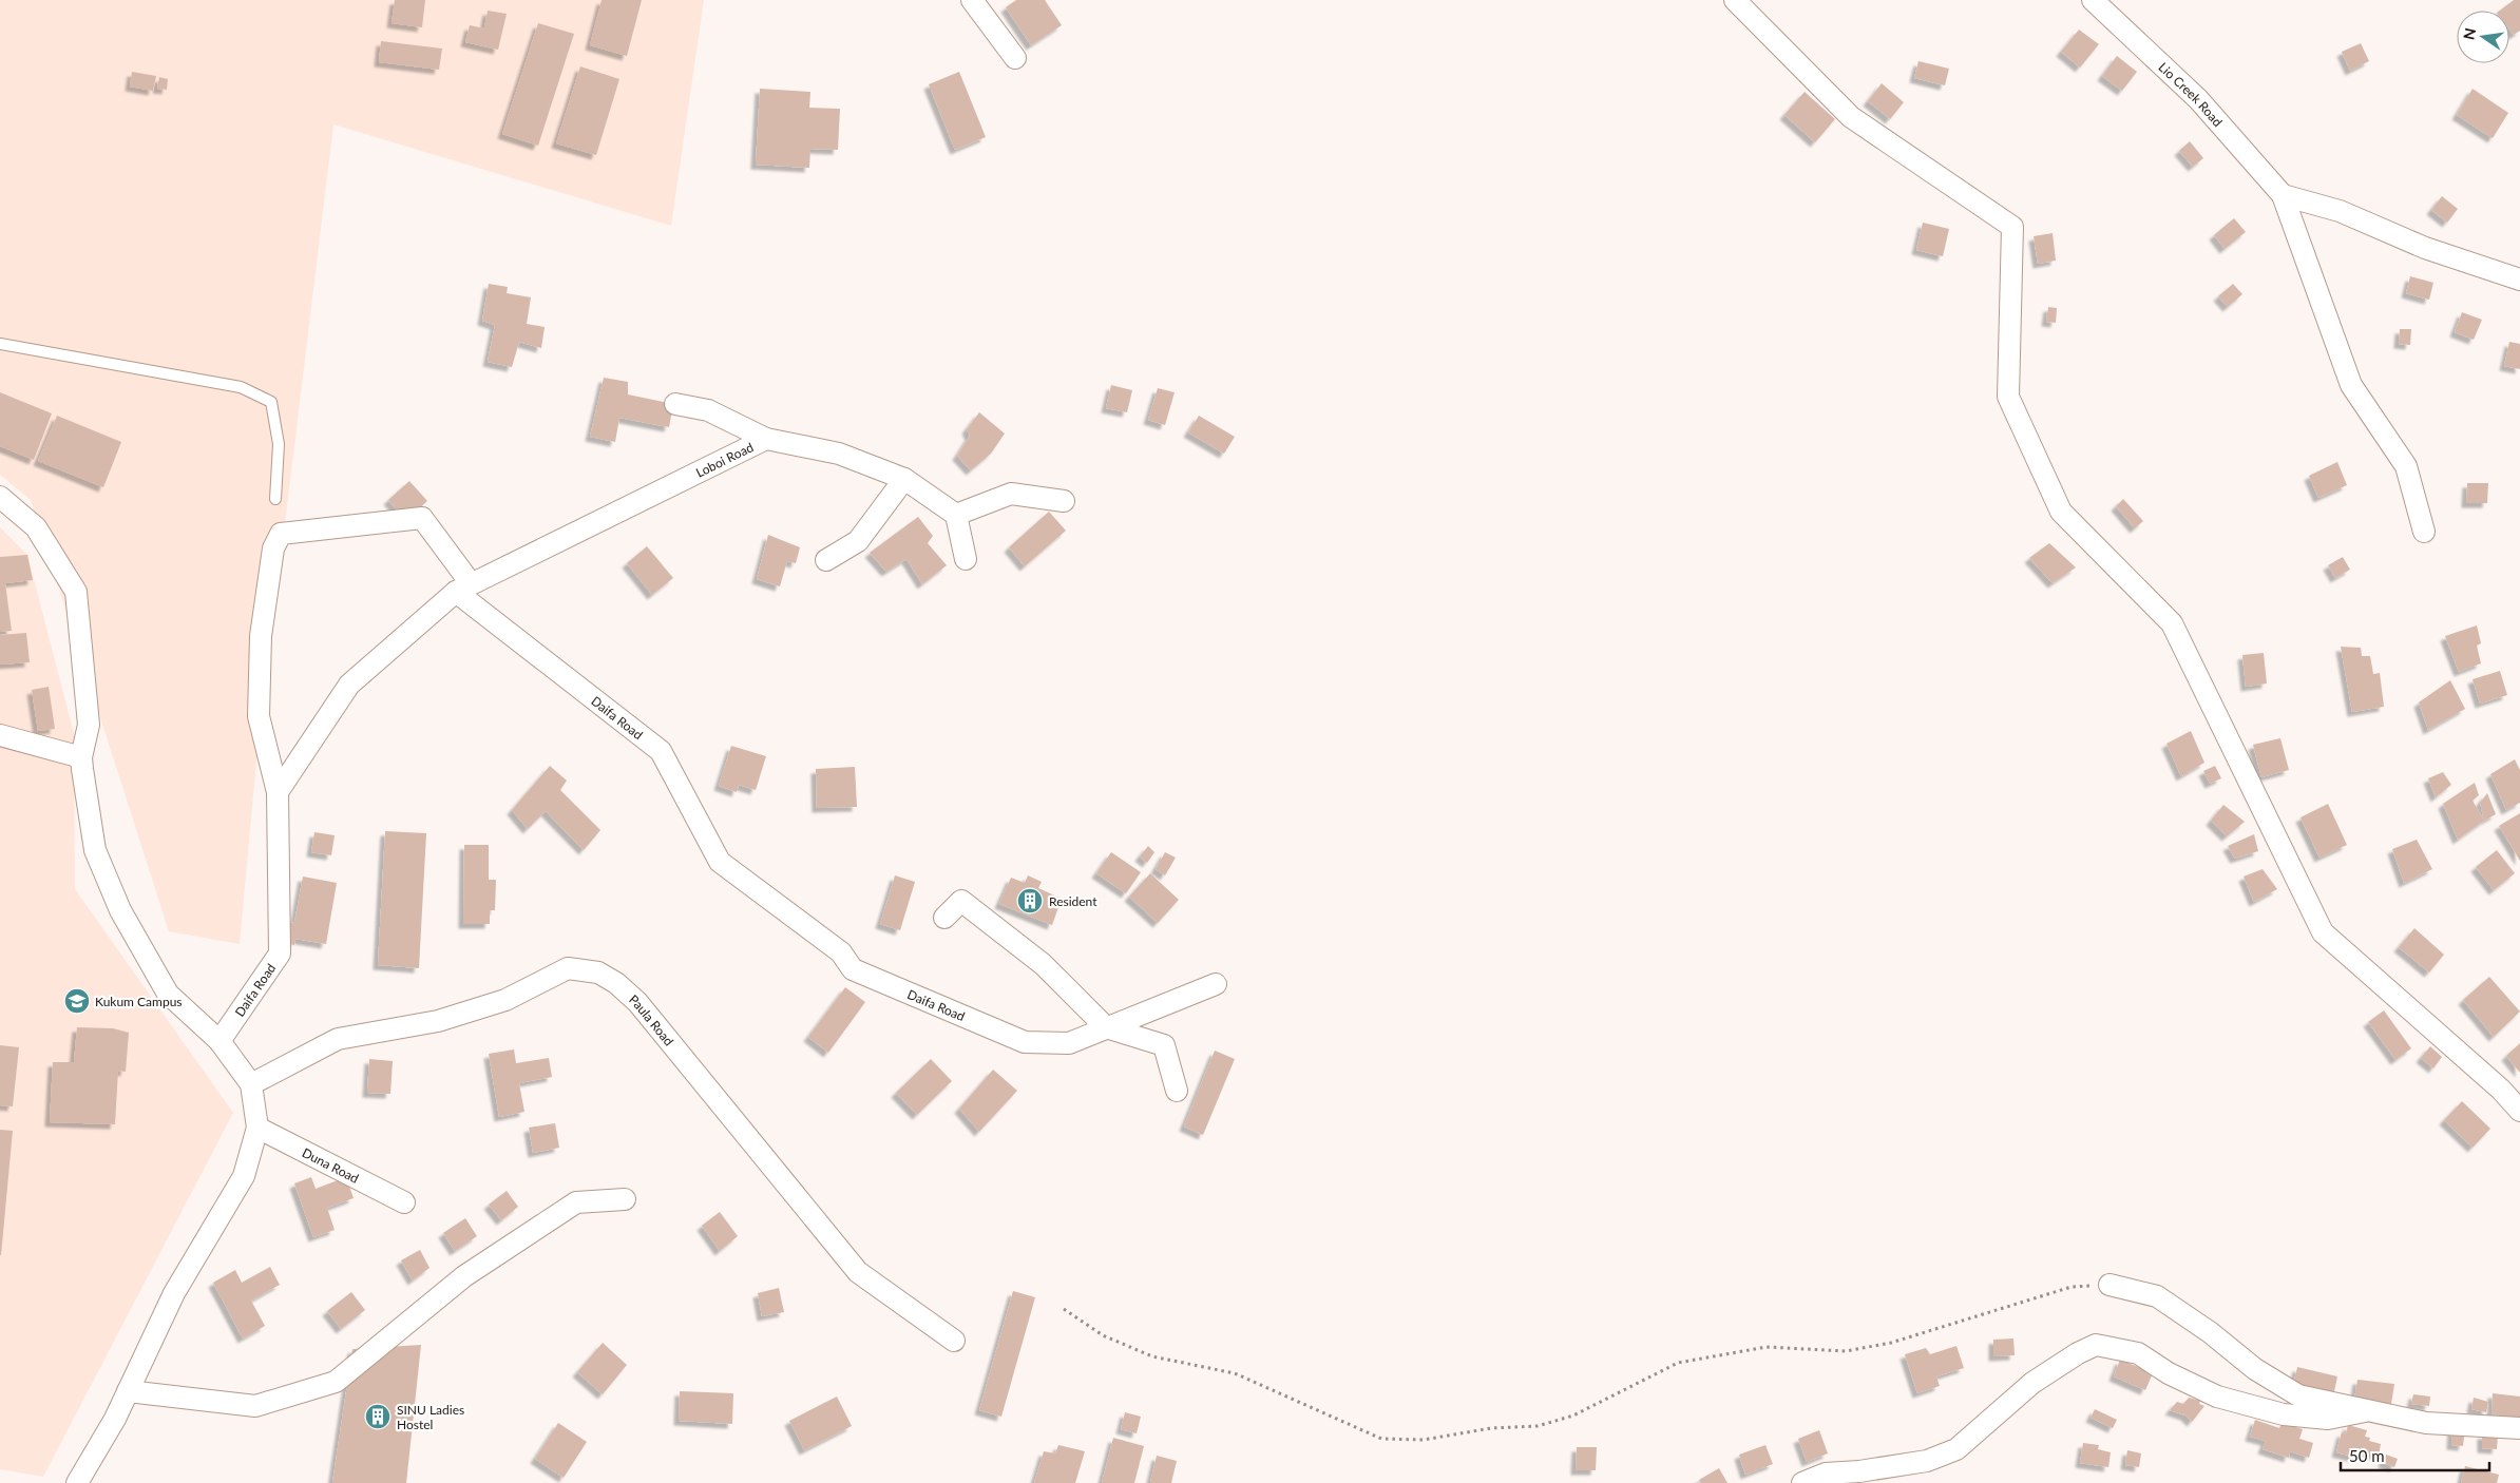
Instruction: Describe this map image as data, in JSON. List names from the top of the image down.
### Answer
{
  "streets": {
    "street": [
      "Lio Creek Road",
      "Loboi Road",
      "Daifa Road",
      "Paula Road",
      "Duna Road"
    ]
  },
  "crossings": [
    ["Loboi Road", "Daifa Road"]
  ],
  "places": {
    "building": ["Resident", "SINU Ladies Hostel"],
    "school or university": ["Kukum Campus"]
  },
  "scale_bar": "50 m",
  "north": "left"
}
